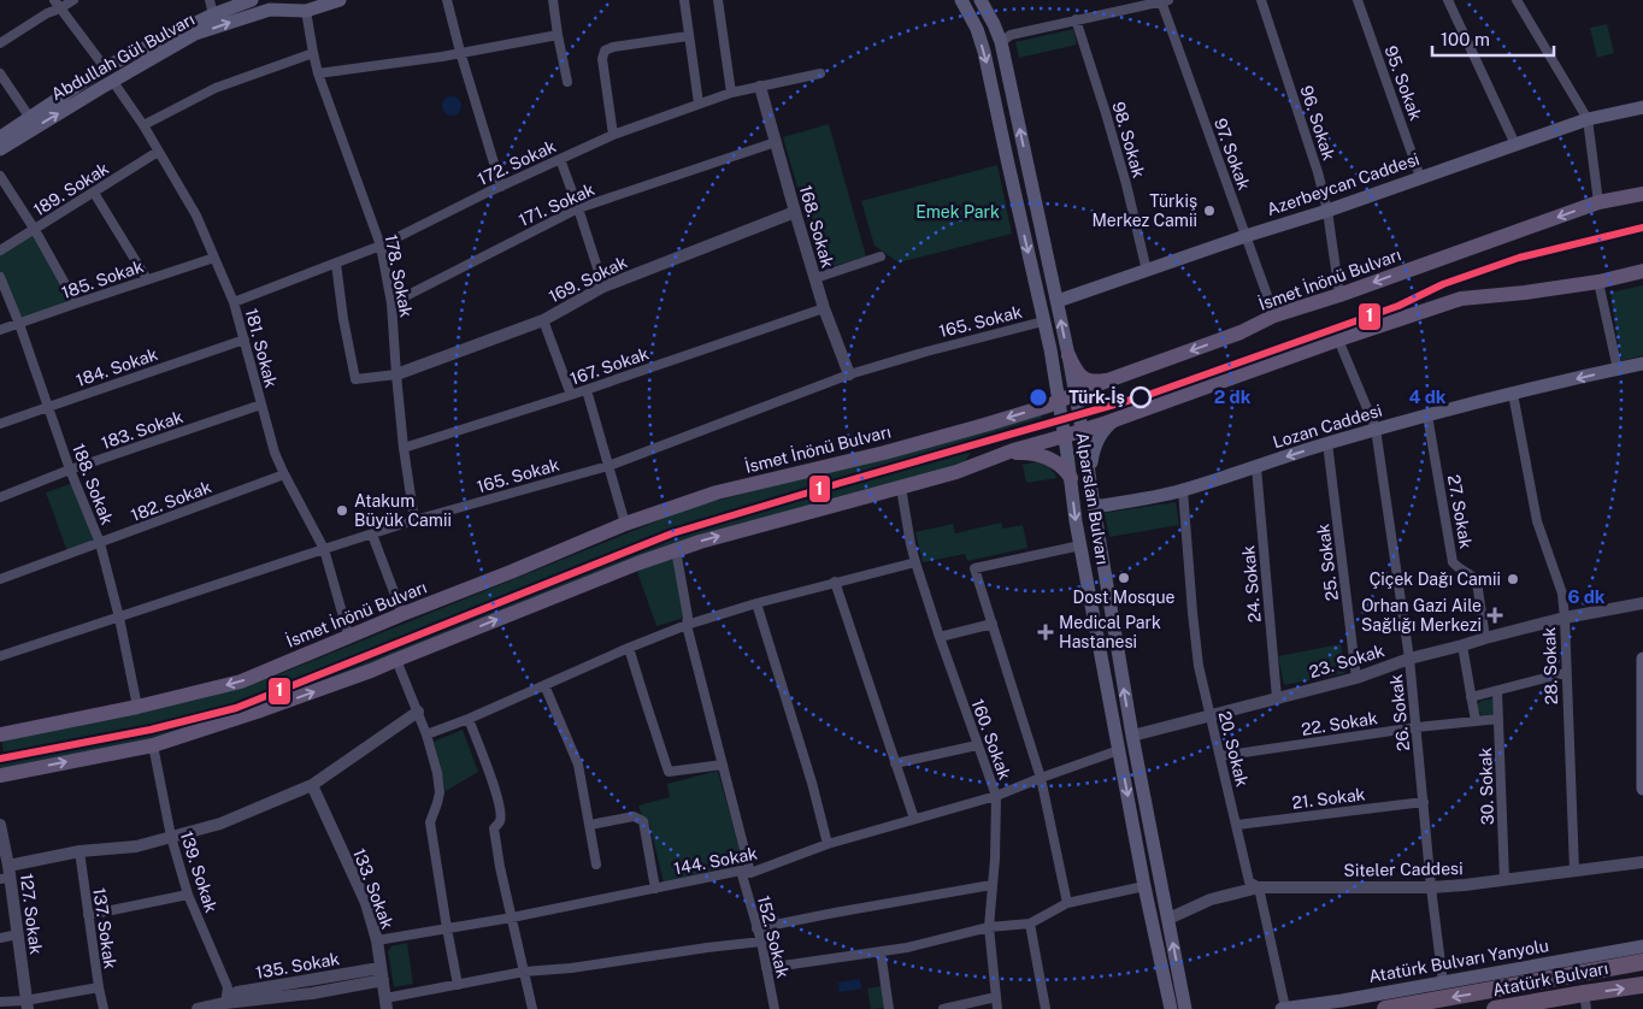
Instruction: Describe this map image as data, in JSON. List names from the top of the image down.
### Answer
{
  "streets": {
    "highway": ["Atatürk Bulvarı"],
    "main road": [
      "Abdullah Gül Bulvarı",
      "Azerbeycan Caddesi",
      "İsmet İnönü Bulvarı",
      "Lozan Caddesi",
      "Alparslan Bulvarı",
      "Atatürk Bulvarı Yanyolu"
    ],
    "street": [
      "95. Sokak",
      "96. Sokak",
      "98. Sokak",
      "97. Sokak",
      "172. Sokak",
      "189. Sokak",
      "171. Sokak",
      "168. Sokak",
      "178. Sokak",
      "185. Sokak",
      "169. Sokak",
      "165. Sokak",
      "181. Sokak",
      "167. Sokak",
      "184. Sokak",
      "183. Sokak",
      "188. Sokak",
      "182. Sokak",
      "27. Sokak",
      "25. Sokak",
      "24. Sokak",
      "23. Sokak",
      "28. Sokak",
      "26. Sokak",
      "22. Sokak",
      "160. Sokak",
      "20. Sokak",
      "30. Sokak",
      "21. Sokak",
      "144. Sokak",
      "Siteler Caddesi",
      "139. Sokak",
      "133. Sokak",
      "127. Sokak",
      "137. Sokak",
      "152. Sokak",
      "135. Sokak"
    ]
  },
  "crossings": [
    ["Abdullah Gül Bulvarı", "178. Sokak"],
    ["Abdullah Gül Bulvarı", "181. Sokak"],
    ["95. Sokak", "Azerbeycan Caddesi"],
    ["96. Sokak", "Azerbeycan Caddesi"],
    ["96. Sokak", "İsmet İnönü Bulvarı"],
    ["98. Sokak", "Azerbeycan Caddesi"],
    ["97. Sokak", "Azerbeycan Caddesi"],
    ["97. Sokak", "İsmet İnönü Bulvarı"],
    ["172. Sokak", "168. Sokak"],
    ["172. Sokak", "178. Sokak"],
    ["172. Sokak", "181. Sokak"],
    ["Azerbeycan Caddesi", "Alparslan Bulvarı"],
    ["189. Sokak", "181. Sokak"],
    ["171. Sokak", "168. Sokak"],
    ["171. Sokak", "178. Sokak"],
    ["168. Sokak", "169. Sokak"],
    ["168. Sokak", "165. Sokak"],
    ["168. Sokak", "167. Sokak"],
    ["178. Sokak", "169. Sokak"],
    ["178. Sokak", "165. Sokak"],
    ["178. Sokak", "167. Sokak"],
    ["185. Sokak", "181. Sokak"],
    ["185. Sokak", "188. Sokak"],
    ["İsmet İnönü Bulvarı", "181. Sokak"],
    ["İsmet İnönü Bulvarı", "188. Sokak"],
    ["İsmet İnönü Bulvarı", "Alparslan Bulvarı"],
    ["165. Sokak", "181. Sokak"],
    ["165. Sokak", "188. Sokak"],
    ["165. Sokak", "Alparslan Bulvarı"],
    ["181. Sokak", "184. Sokak"],
    ["181. Sokak", "183. Sokak"],
    ["181. Sokak", "182. Sokak"],
    ["184. Sokak", "188. Sokak"],
    ["Lozan Caddesi", "Alparslan Bulvarı"],
    ["Lozan Caddesi", "27. Sokak"],
    ["Lozan Caddesi", "25. Sokak"],
    ["Lozan Caddesi", "24. Sokak"],
    ["Lozan Caddesi", "28. Sokak"],
    ["Lozan Caddesi", "26. Sokak"],
    ["Lozan Caddesi", "20. Sokak"],
    ["183. Sokak", "188. Sokak"],
    ["188. Sokak", "182. Sokak"],
    ["Alparslan Bulvarı", "23. Sokak"],
    ["Alparslan Bulvarı", "144. Sokak"],
    ["Alparslan Bulvarı", "Siteler Caddesi"],
    ["27. Sokak", "23. Sokak"],
    ["25. Sokak", "23. Sokak"],
    ["24. Sokak", "23. Sokak"],
    ["23. Sokak", "28. Sokak"],
    ["23. Sokak", "26. Sokak"],
    ["23. Sokak", "20. Sokak"],
    ["28. Sokak", "Siteler Caddesi"],
    ["26. Sokak", "22. Sokak"],
    ["26. Sokak", "21. Sokak"],
    ["26. Sokak", "Siteler Caddesi"],
    ["26. Sokak", "Atatürk Bulvarı Yanyolu"],
    ["22. Sokak", "20. Sokak"],
    ["22. Sokak", "30. Sokak"],
    ["160. Sokak", "144. Sokak"],
    ["20. Sokak", "21. Sokak"],
    ["20. Sokak", "Siteler Caddesi"],
    ["20. Sokak", "Atatürk Bulvarı Yanyolu"],
    ["30. Sokak", "Siteler Caddesi"],
    ["144. Sokak", "133. Sokak"],
    ["144. Sokak", "152. Sokak"],
    ["139. Sokak", "135. Sokak"],
    ["133. Sokak", "135. Sokak"]
  ],
  "parks": ["Emek Park"],
  "places": {
    "other": [
      "Türkiş Merkez Camii",
      "Türk-İş",
      "Atakum Büyük Camii",
      "Dost Mosque",
      "Çiçek Dağı Camii"
    ],
    "health": ["Orhan Gazi Aile Sağlığı Merkezi", "Medical Park Hastanesi"]
  },
  "lines": ["transit line 1"],
  "scale_bar": "100 m",
  "rings": ["2 dk", "4 dk", "6 dk"]
}
